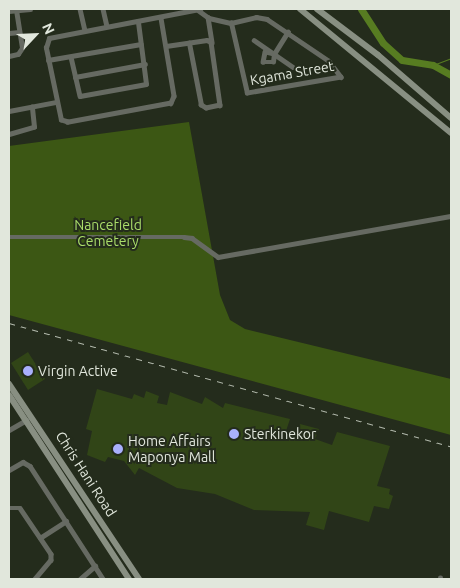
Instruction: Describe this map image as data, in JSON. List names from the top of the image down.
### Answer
{
  "streets": {
    "main road": ["Chris Hani Road"],
    "street": ["Kgama Street"]
  },
  "parks": ["Nancefield Cemetery"],
  "places": ["Virgin Active", "Sterkinekor", "Home Affairs Maponya Mall"],
  "north": "top right"
}
